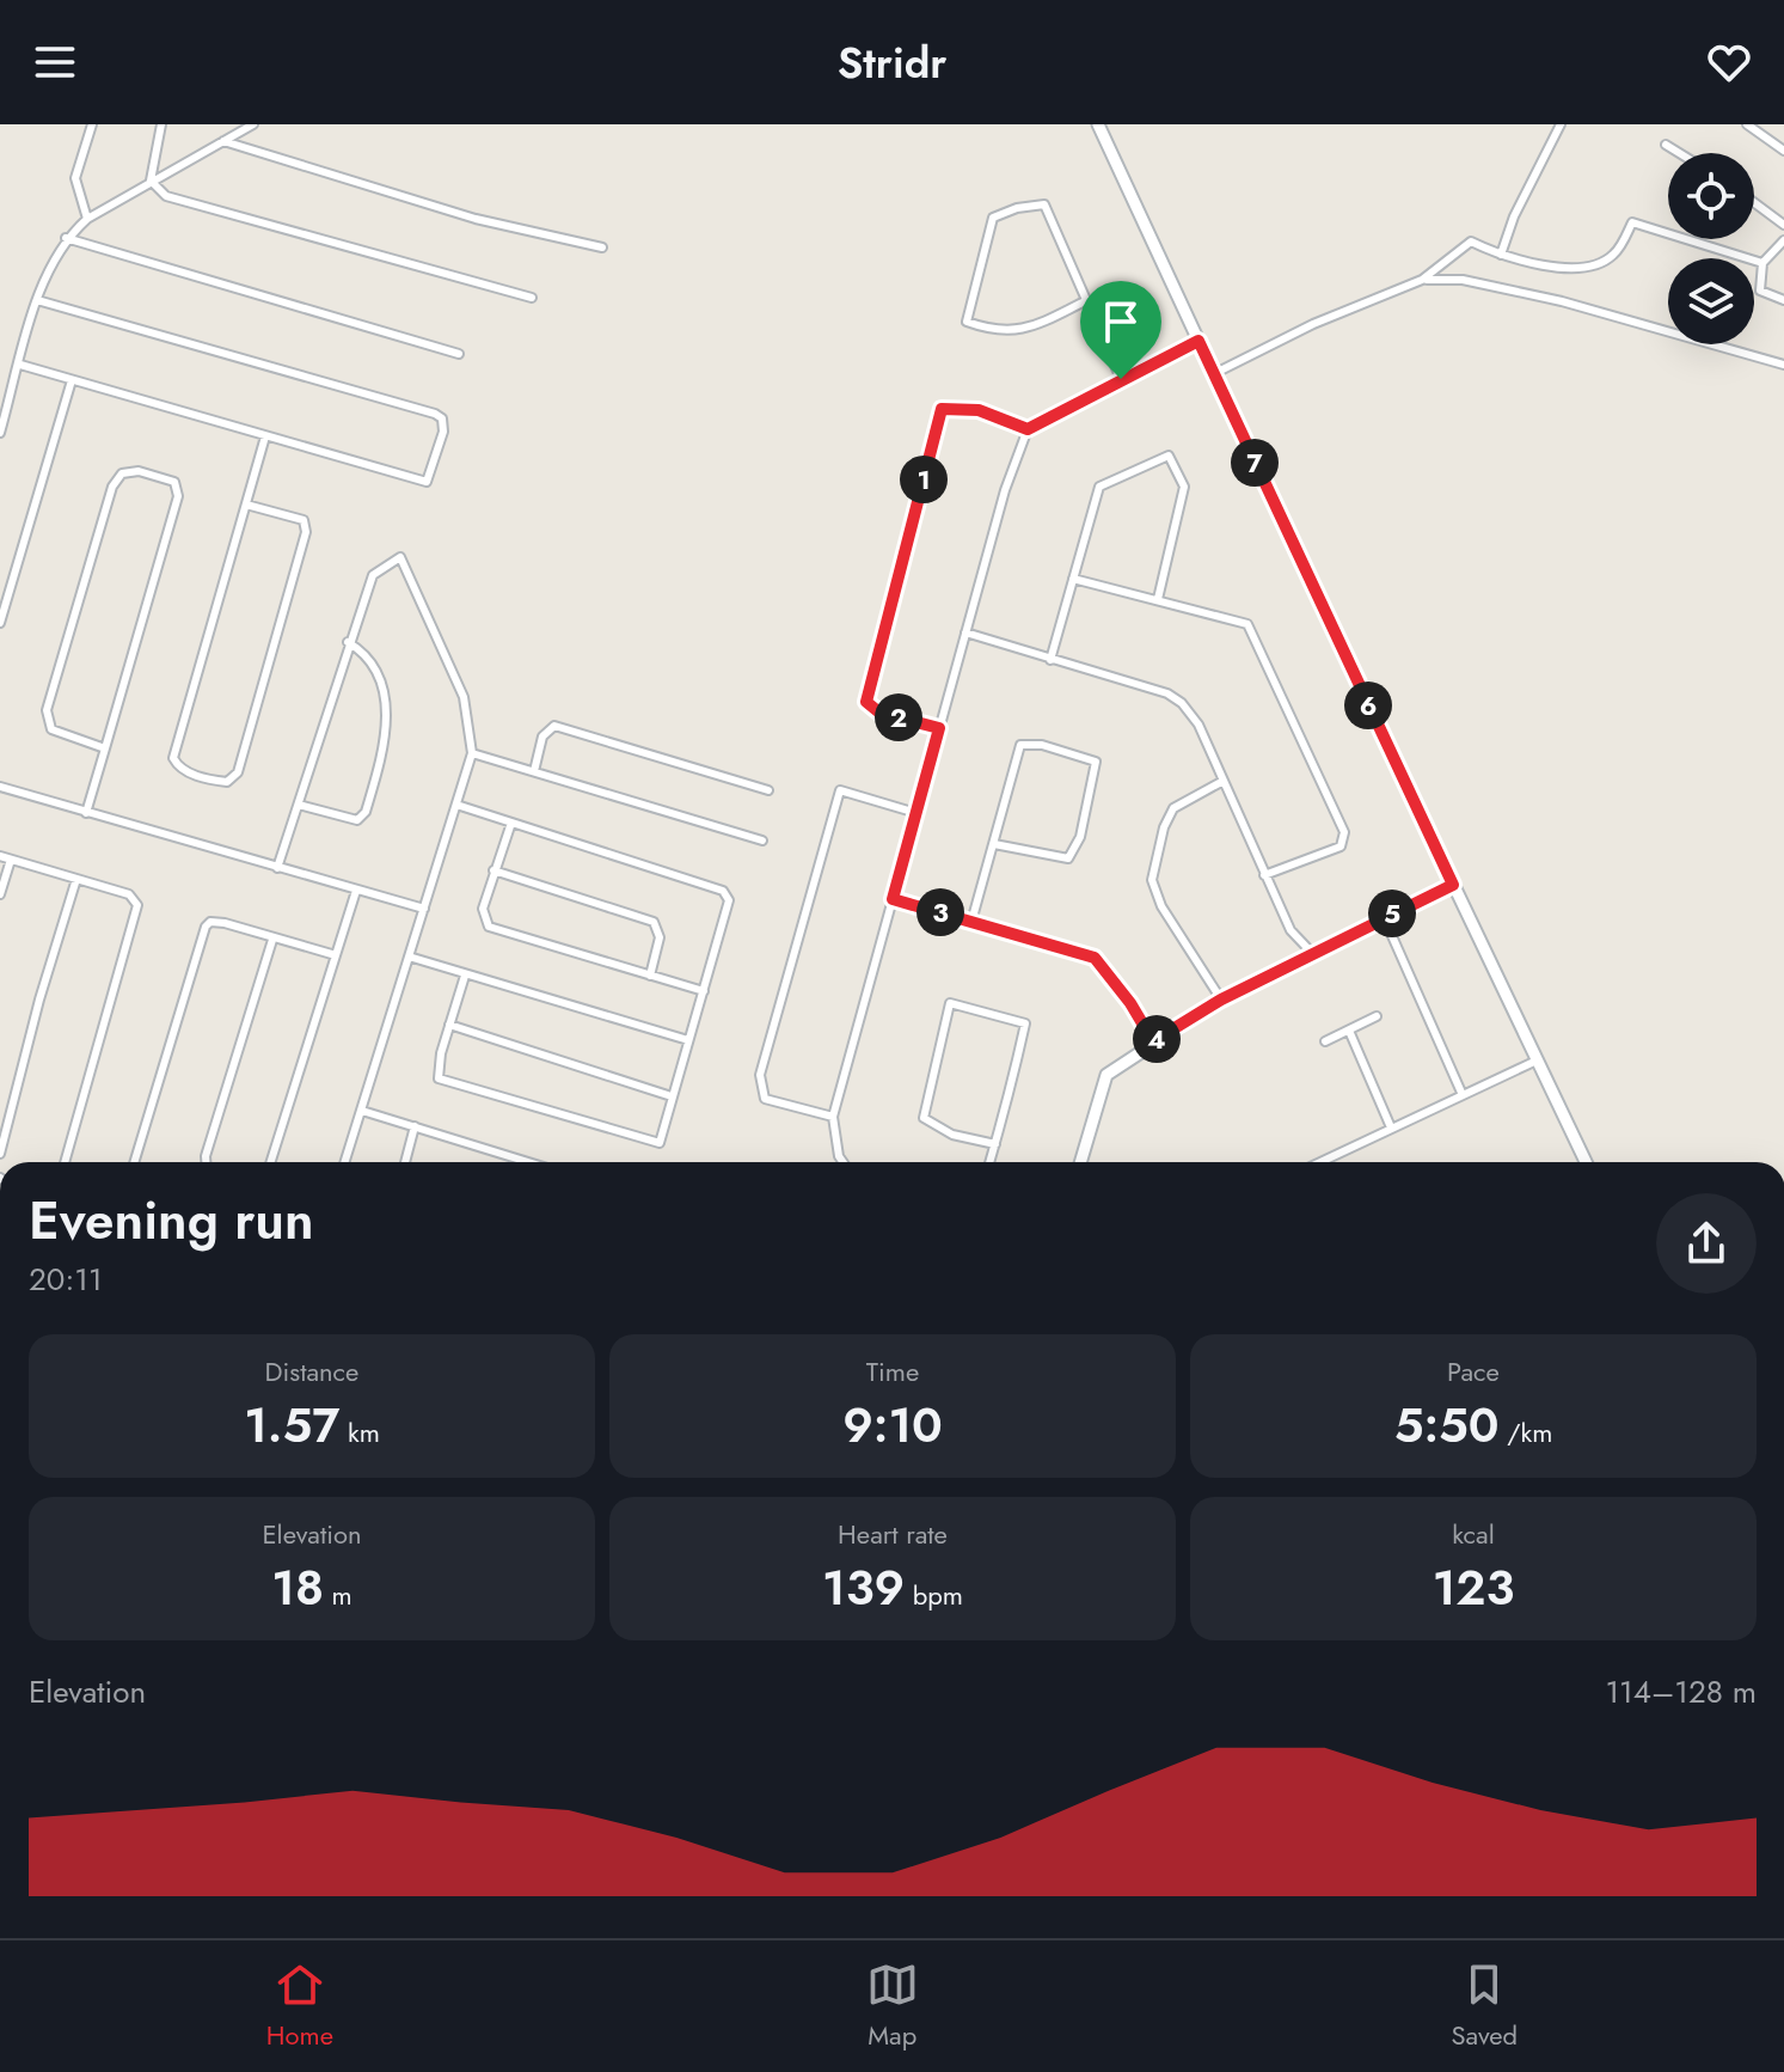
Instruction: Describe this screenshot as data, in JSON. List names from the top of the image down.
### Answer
{
  "page": {
    "header": "Stridr",
    "pins": [
      "7",
      "1",
      "6",
      "2",
      "3",
      "5",
      "4"
    ],
    "heading": ["Evening run", "20:11"],
    "stats": [
      ["Distance", "1.57 km"],
      ["Time", "9:10"],
      ["Pace", "5:50 /km"],
      ["Elevation", "18 m"],
      ["Heart rate", "139 bpm"],
      ["kcal", "123"]
    ],
    "chart": ["Elevation", "114–128 m"],
    "tabs": ["Home", "Map", "Saved"]
  }
}
